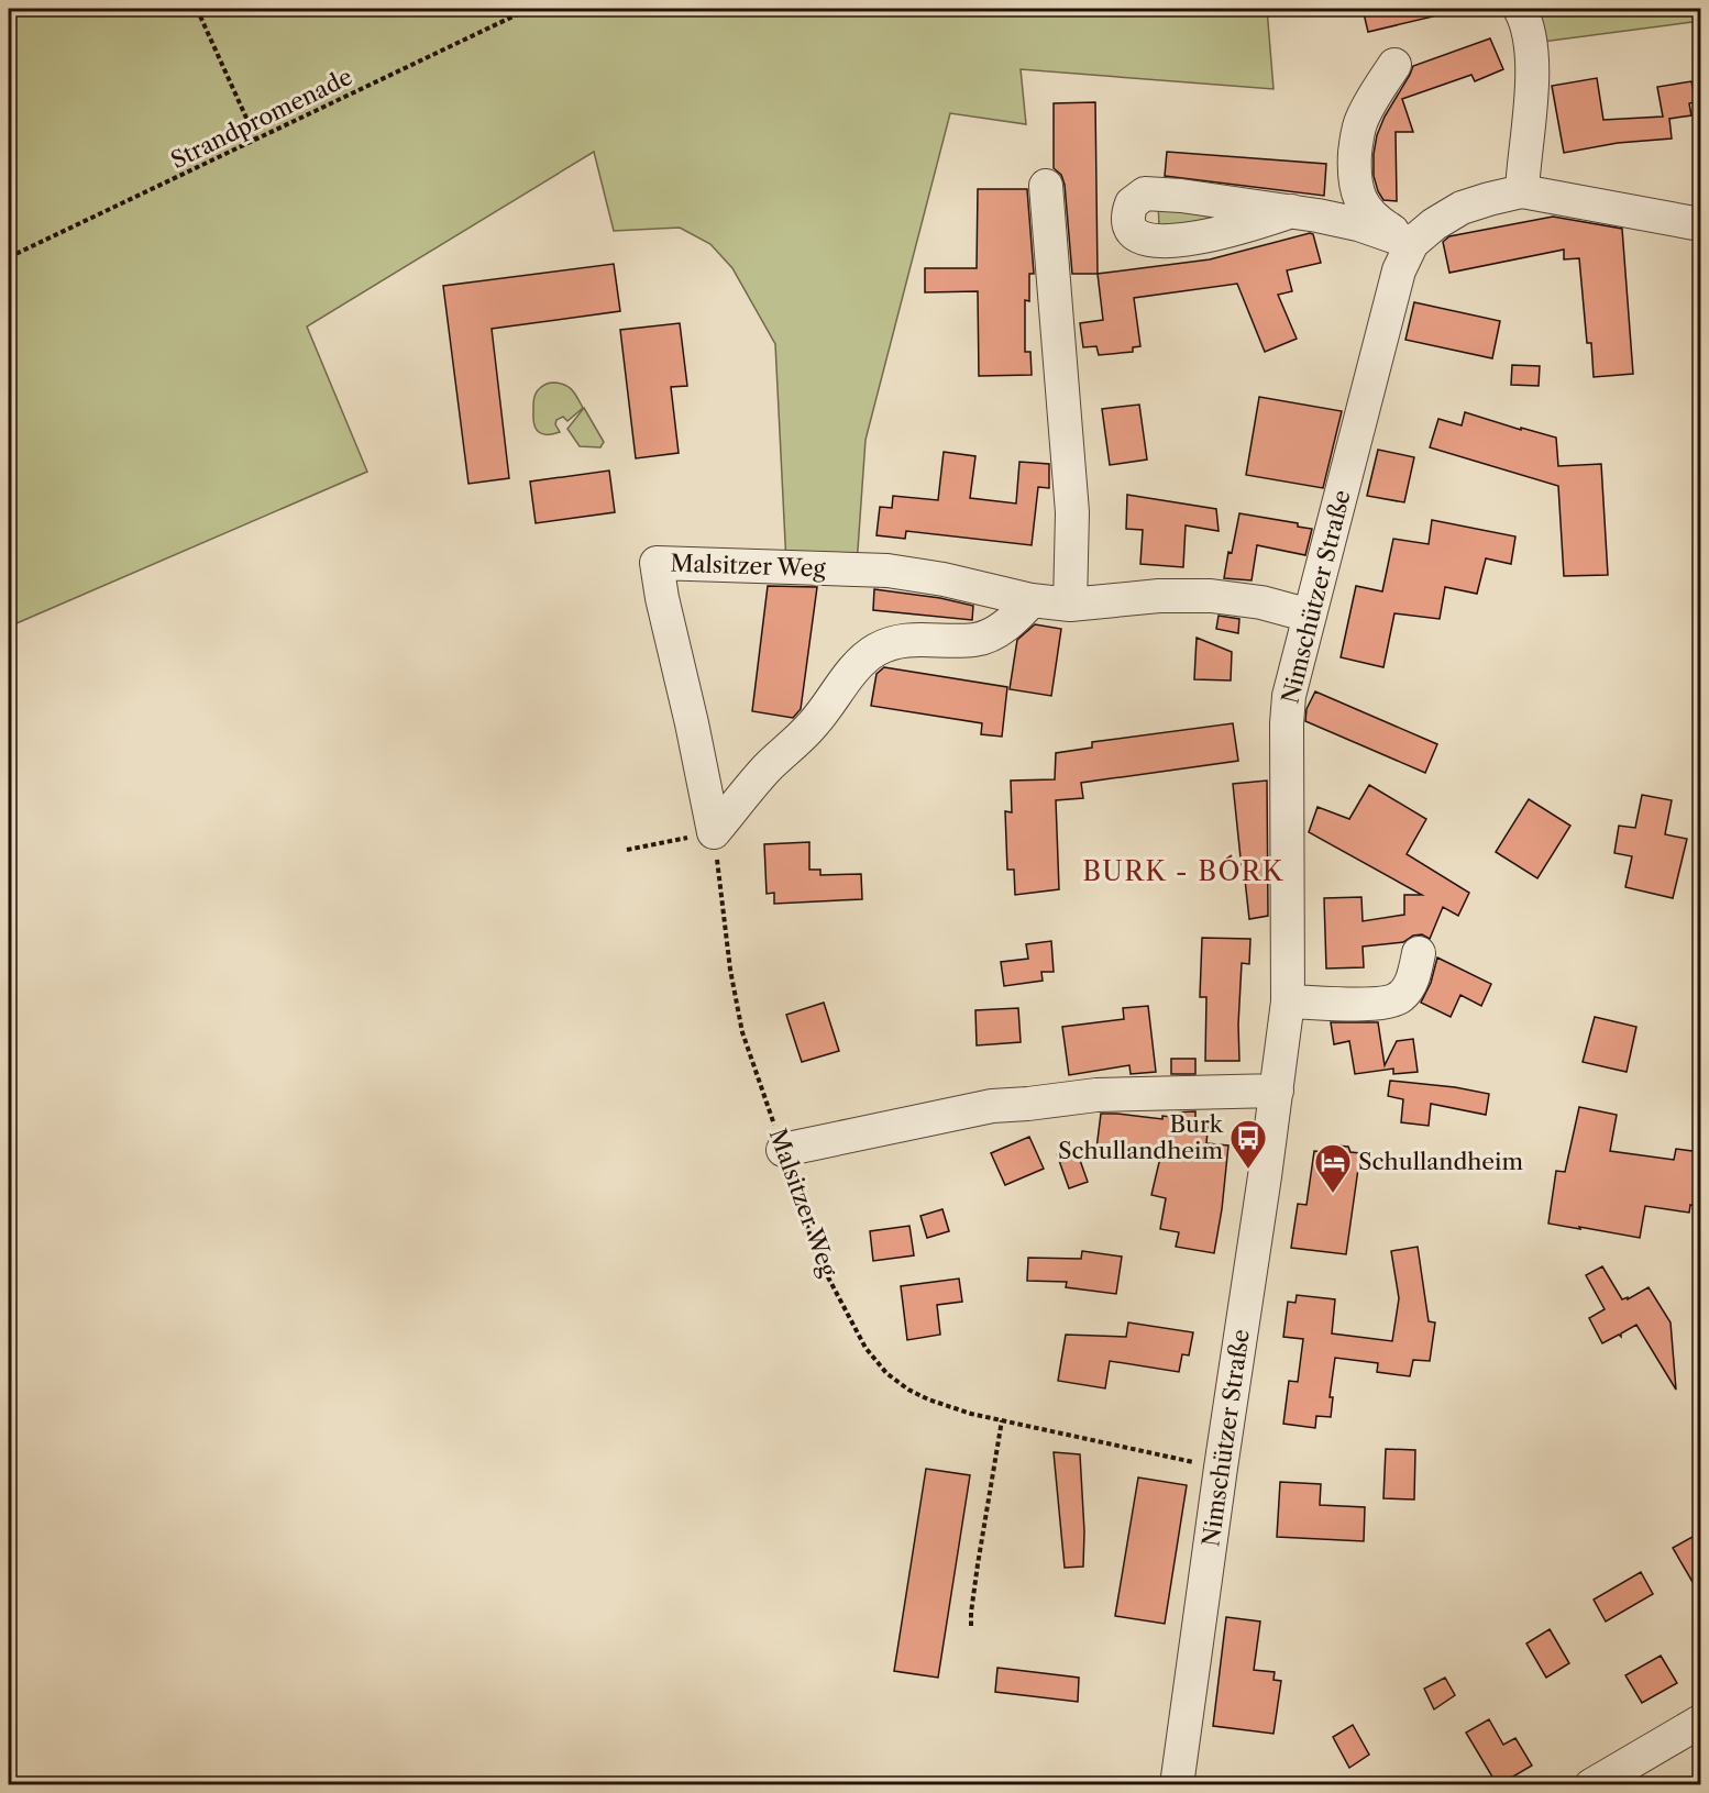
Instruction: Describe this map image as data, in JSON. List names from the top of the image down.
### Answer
{
  "streets": {
    "street": ["Malsitzer Weg", "Nimschützer Straße"],
    "path": ["Strandpromenade"]
  },
  "crossings": [
    ["Malsitzer Weg", "Nimschützer Straße"]
  ],
  "districts": ["BURK - BÓRK"],
  "places": {
    "bus stop": ["Burk Schullandheim"],
    "hotel": ["Schullandheim"]
  }
}
